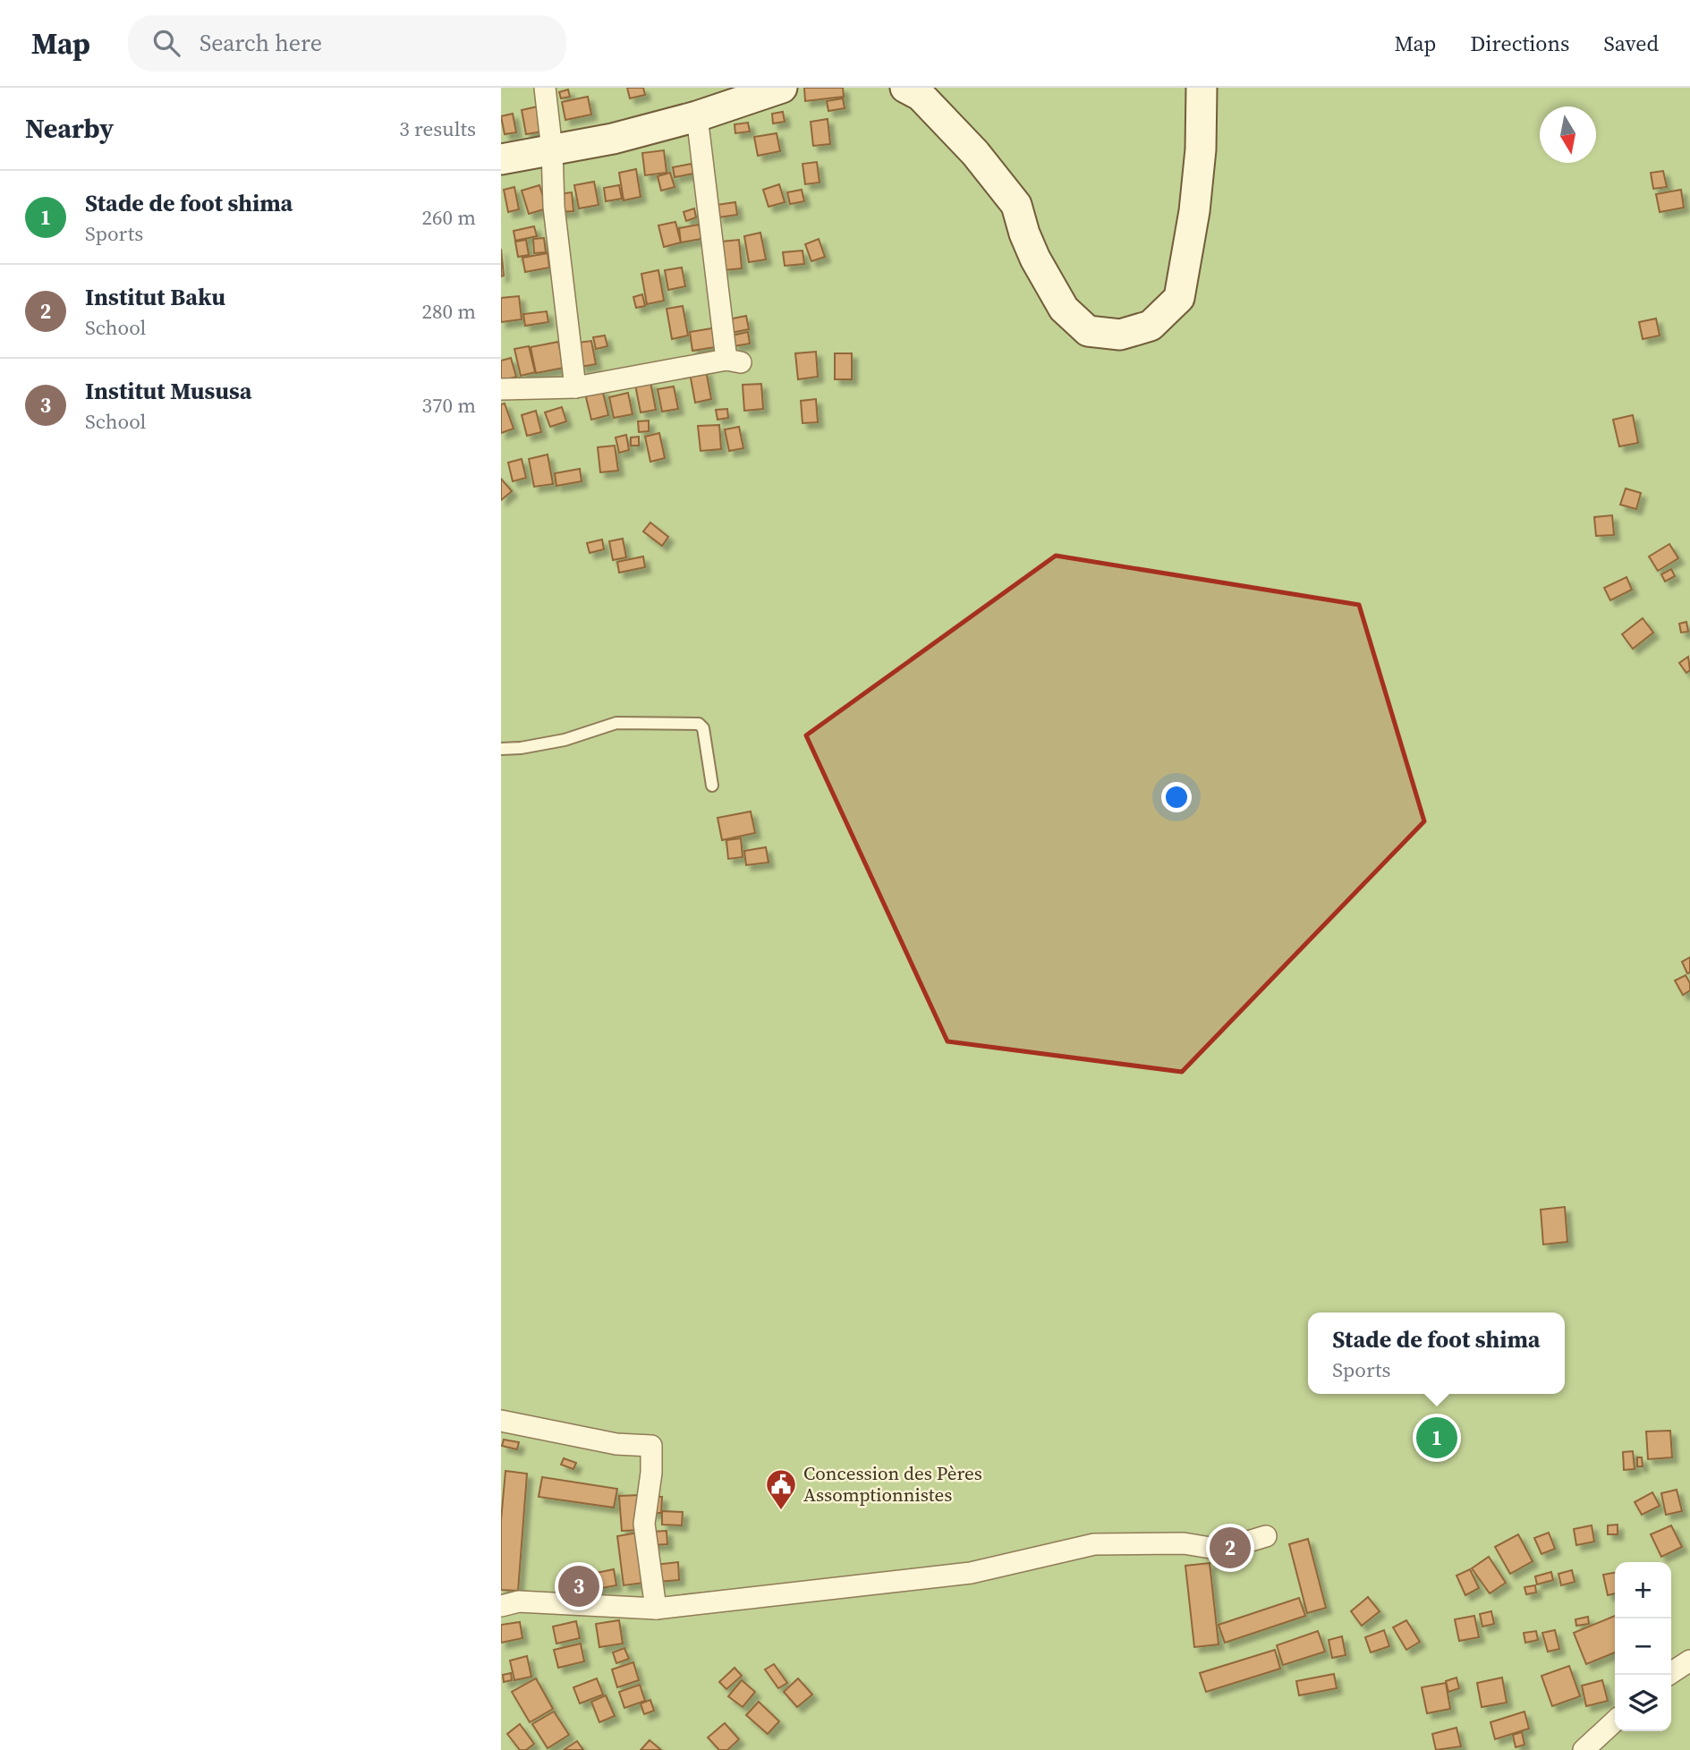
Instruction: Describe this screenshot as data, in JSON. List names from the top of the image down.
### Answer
{
  "places": {
    "public building": ["Concession des Pères Assomptionnistes"]
  },
  "north": "bottom",
  "page": {
    "header": "Map",
    "search": "Search here",
    "nav": ["Map", "Directions", "Saved"],
    "heading": ["Nearby", "3 results"],
    "list": [
      {
        "mark": "1",
        "name": "Stade de foot shima",
        "note": "Sports",
        "value": "260 m"
      },
      {
        "mark": "2",
        "name": "Institut Baku",
        "note": "School",
        "value": "280 m"
      },
      {
        "mark": "3",
        "name": "Institut Mususa",
        "note": "School",
        "value": "370 m"
      }
    ],
    "popup": ["Stade de foot shima", "Sports"],
    "pins": ["1", "2", "3"],
    "map_buttons": ["+", "−"]
  }
}
